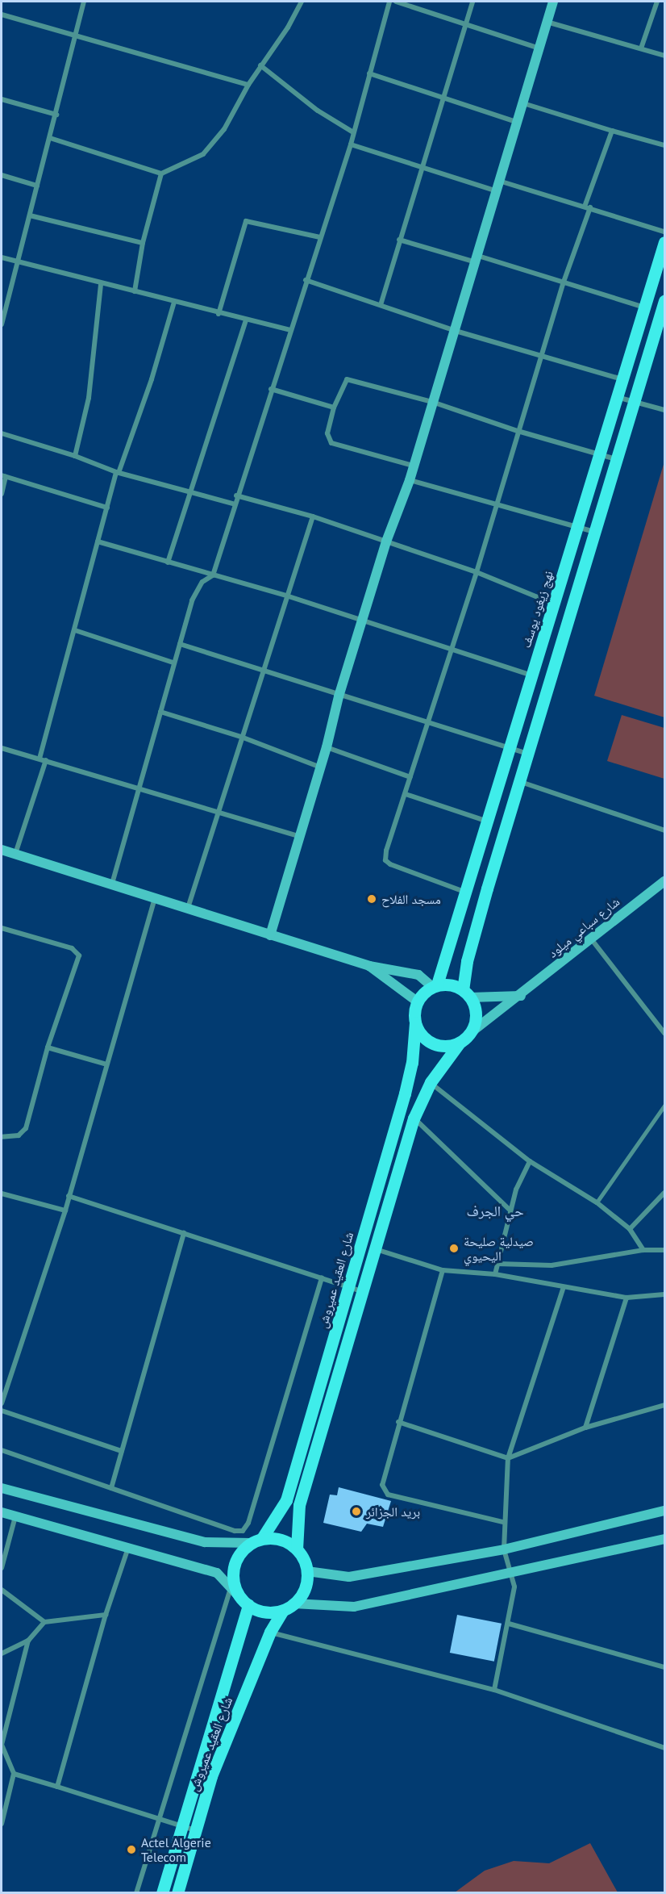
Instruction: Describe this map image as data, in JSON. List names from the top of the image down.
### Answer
{
  "streets": {
    "main road": ["نهج زيغود يوسف", "شارع العقيد عميروش"],
    "street": ["شارع سباعي ميلود"]
  },
  "crossings": [
    ["نهج زيغود يوسف", "شارع سباعي ميلود"],
    ["نهج زيغود يوسف", "شارع العقيد عميروش"],
    ["شارع سباعي ميلود", "شارع العقيد عميروش"]
  ],
  "districts": ["حي الجرف"],
  "places": [
    "مسجد الفلاح",
    "صيدلية صليحة اليحيوي",
    "بريد الجزائر",
    "Actel Algerie Telecom"
  ]
}
